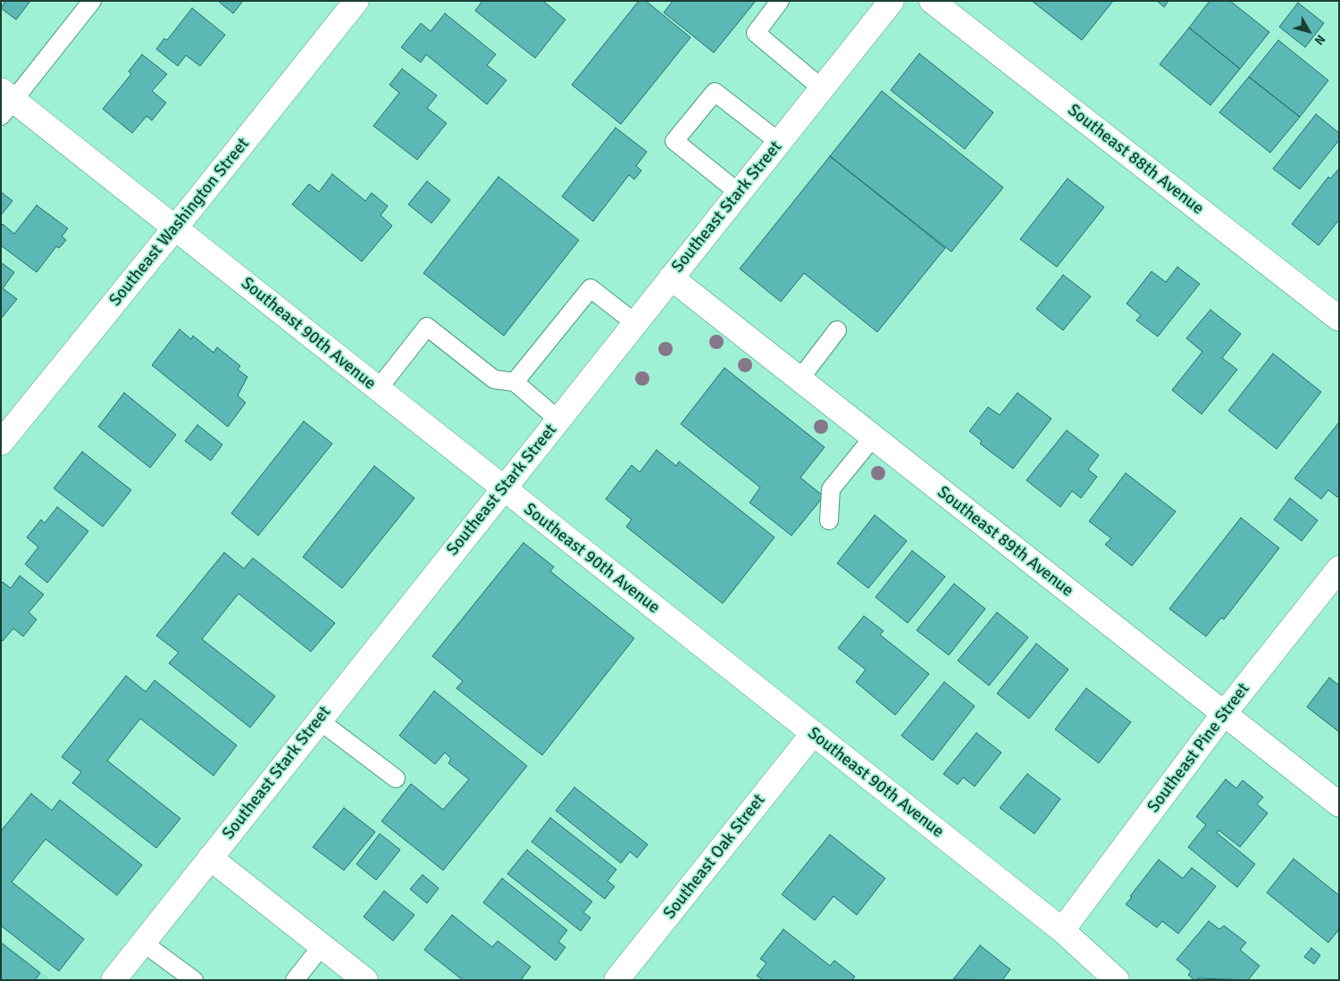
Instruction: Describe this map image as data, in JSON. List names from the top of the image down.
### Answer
{
  "streets": {
    "street": [
      "Southeast 88th Avenue",
      "Southeast Stark Street",
      "Southeast Washington Street",
      "Southeast 90th Avenue",
      "Southeast 89th Avenue",
      "Southeast Pine Street",
      "Southeast Oak Street"
    ]
  },
  "crossings": [
    ["Southeast Stark Street", "Southeast 90th Avenue"],
    ["Southeast Stark Street", "Southeast 89th Avenue"],
    ["Southeast Washington Street", "Southeast 90th Avenue"],
    ["Southeast 90th Avenue", "Southeast Pine Street"],
    ["Southeast 90th Avenue", "Southeast Oak Street"],
    ["Southeast 89th Avenue", "Southeast Pine Street"]
  ],
  "north": "bottom right"
}
